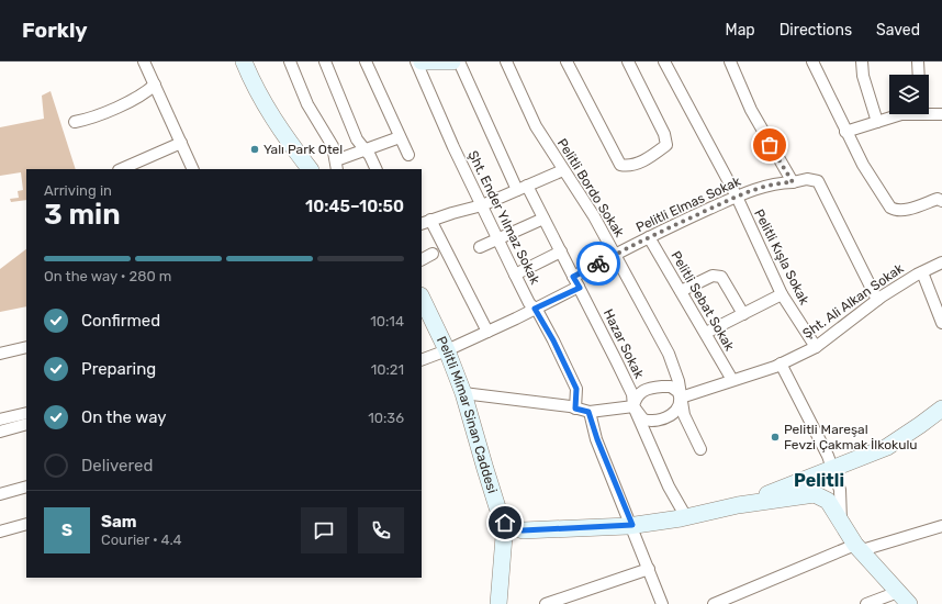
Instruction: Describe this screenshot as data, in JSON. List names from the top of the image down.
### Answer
{
  "streets": {
    "street": [
      "Pelitli Bordo Sokak",
      "Pelitli Elmas Sokak",
      "Şht. Ender Yılmaz Sokak",
      "Pelitli Kışla Sokak",
      "Pelitli Sebat Sokak",
      "Şht. Ali Alkan Sokak",
      "Hazar Sokak",
      "Pelitli Mimar Sinan Caddesi"
    ]
  },
  "crossings": [
    ["Pelitli Bordo Sokak", "Pelitli Elmas Sokak"],
    ["Pelitli Bordo Sokak", "Şht. Ali Alkan Sokak"],
    ["Pelitli Bordo Sokak", "Hazar Sokak"],
    ["Pelitli Elmas Sokak", "Pelitli Kışla Sokak"],
    ["Pelitli Elmas Sokak", "Pelitli Sebat Sokak"],
    ["Pelitli Elmas Sokak", "Şht. Ali Alkan Sokak"],
    ["Pelitli Elmas Sokak", "Hazar Sokak"],
    ["Pelitli Kışla Sokak", "Şht. Ali Alkan Sokak"],
    ["Pelitli Sebat Sokak", "Şht. Ali Alkan Sokak"],
    ["Şht. Ali Alkan Sokak", "Hazar Sokak"]
  ],
  "districts": ["Pelitli"],
  "places": ["Yalı Park Otel", "Pelitli Mareşal Fevzi Çakmak İlkokulu"],
  "page": {
    "header": "Forkly",
    "nav": ["Map", "Directions", "Saved"],
    "heading": ["3 min", "Arriving in", "10:45–10:50"],
    "panel": ["Sam", "Courier · 4.4"],
    "bar": "On the way · 280 m",
    "list": [
      ["Confirmed", "10:14"],
      ["Preparing", "10:21"],
      ["On the way", "10:36"],
      "Delivered"
    ],
    "round": "S"
  }
}
